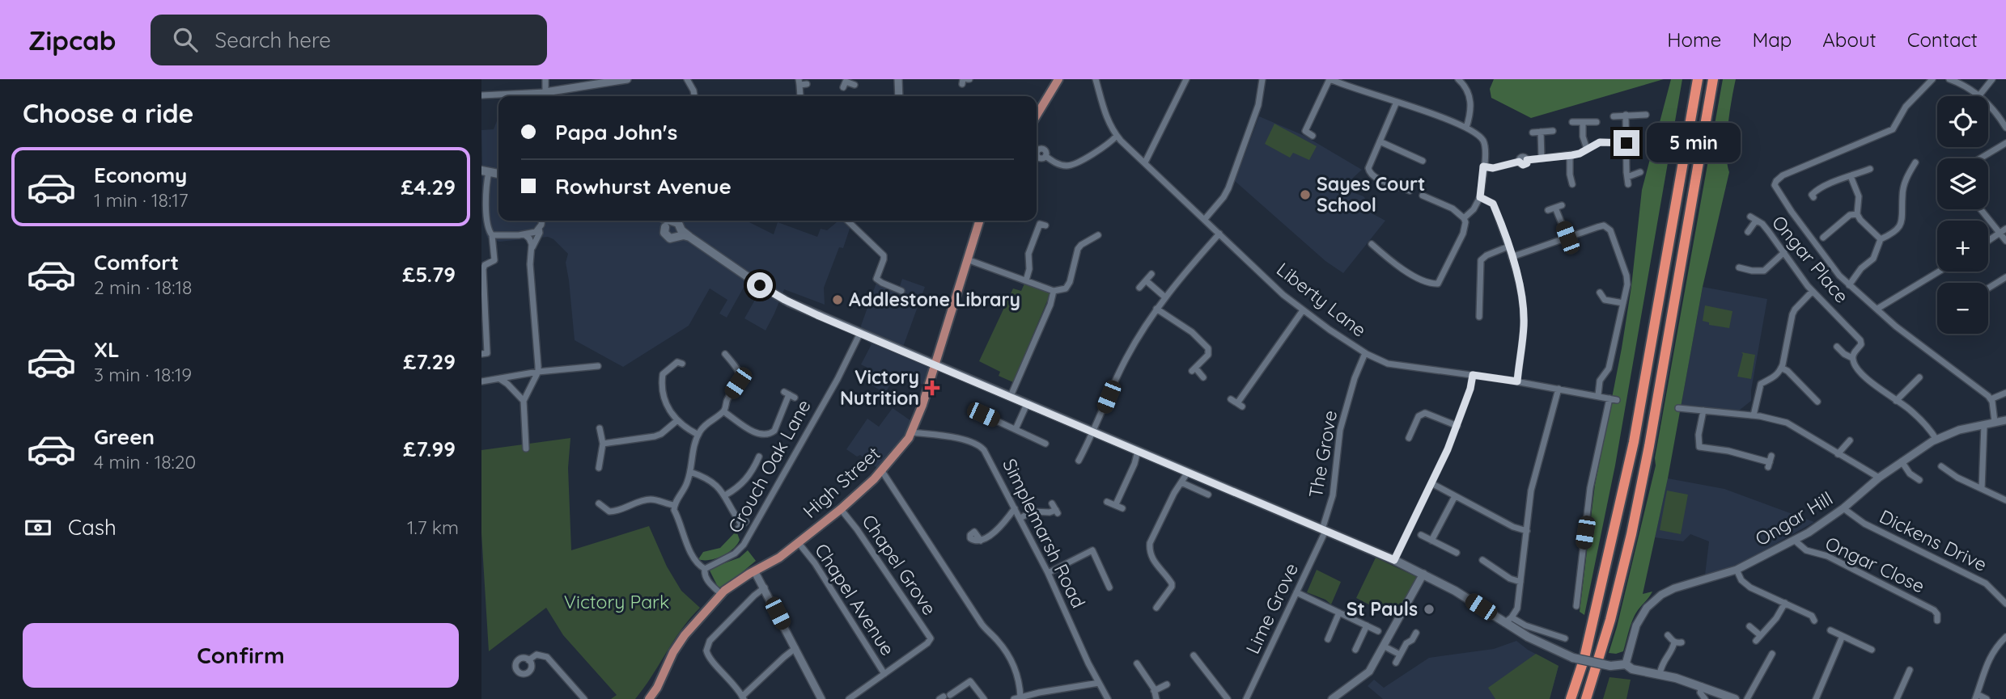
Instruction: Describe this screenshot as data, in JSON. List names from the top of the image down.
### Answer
{
  "streets": {
    "main road": ["High Street"],
    "street": [
      "Ongar Place",
      "Liberty Lane",
      "The Grove",
      "Crouch Oak Lane",
      "Ongar Hill",
      "Simplemarsh Road",
      "Dickens Drive",
      "Chapel Grove",
      "Ongar Close",
      "Chapel Avenue",
      "Lime Grove"
    ]
  },
  "crossings": [
    ["Liberty Lane", "The Grove"],
    ["The Grove", "Lime Grove"],
    ["High Street", "Simplemarsh Road"],
    ["High Street", "Chapel Grove"],
    ["High Street", "Chapel Avenue"],
    ["Ongar Hill", "Dickens Drive"],
    ["Ongar Hill", "Ongar Close"],
    ["Chapel Grove", "Chapel Avenue"]
  ],
  "parks": ["Victory Park"],
  "places": {
    "other": ["Sayes Court School", "Addlestone Library", "St Pauls"],
    "health": ["Victory Nutrition"]
  },
  "page": {
    "header": "Zipcab",
    "search": "Search here",
    "nav": [
      "Home",
      "Map",
      "About",
      "Contact"
    ],
    "heading": "Choose a ride",
    "map_buttons": ["+", "−"],
    "banner": ["Papa John's", "Rowhurst Avenue"],
    "bubble": "5 min",
    "list": [
      {
        "name": "Economy",
        "note": "1 min · 18:17",
        "value": "£4.29"
      },
      {
        "name": "Comfort",
        "note": "2 min · 18:18",
        "value": "£5.79"
      },
      {
        "name": "XL",
        "note": "3 min · 18:19",
        "value": "£7.29"
      },
      {
        "name": "Green",
        "note": "4 min · 18:20",
        "value": "£7.99"
      }
    ],
    "pay": ["Cash", "1.7 km"],
    "buttons": "Confirm"
  }
}
